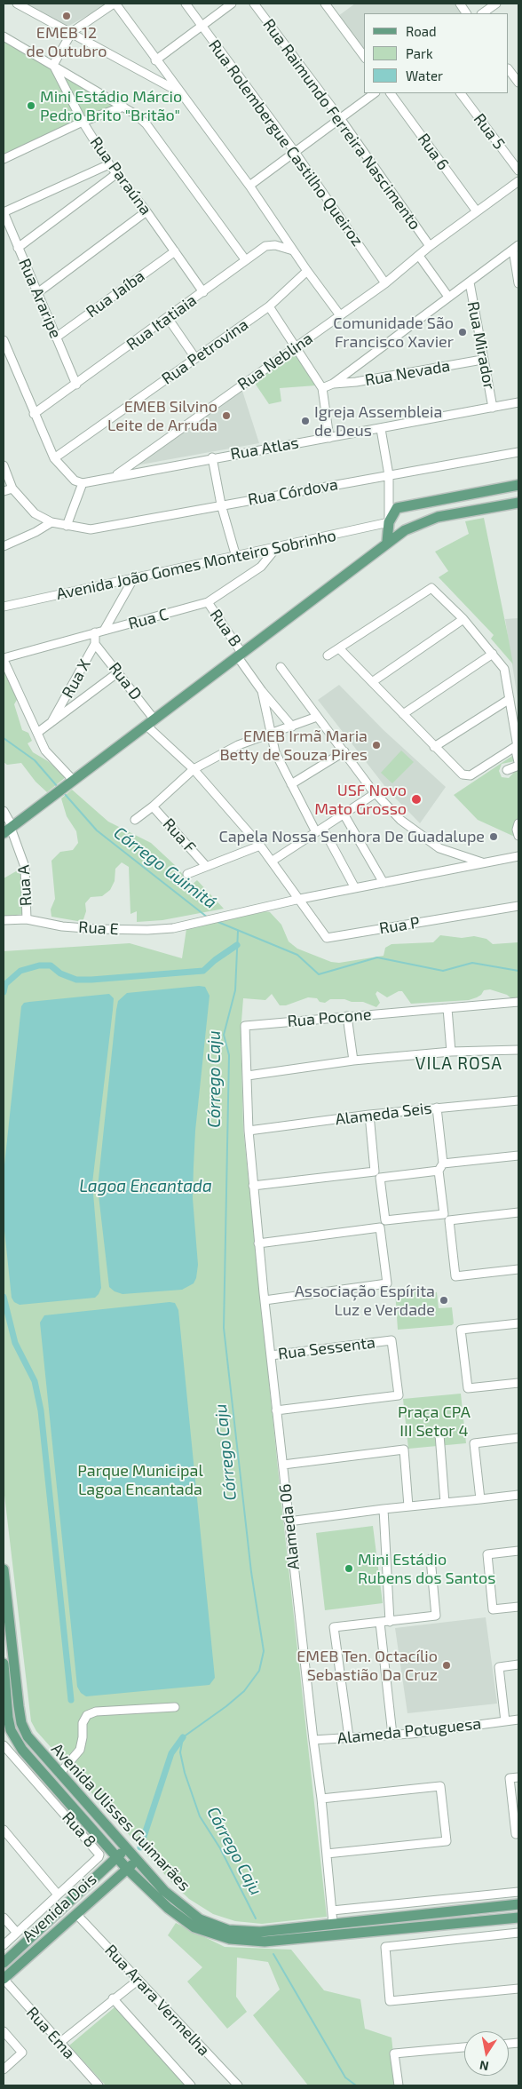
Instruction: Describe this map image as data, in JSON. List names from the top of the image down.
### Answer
{
  "streets": {
    "main road": ["Avenida Ulisses Guimarães", "Avenida Dois"],
    "street": [
      "Rua Raimundo Ferreira Nascimento",
      "Rua 5",
      "Rua Rolembergue Castilho Queiroz",
      "Rua 6",
      "Rua Paraúna",
      "Rua Jaíba",
      "Rua Araripe",
      "Rua Itatiaia",
      "Rua Mirador",
      "Rua Petrovina",
      "Rua Neblina",
      "Rua Nevada",
      "Rua Atlas",
      "Rua Córdova",
      "Avenida João Gomes Monteiro Sobrinho",
      "Rua C",
      "Rua B",
      "Rua X",
      "Rua D",
      "Rua F",
      "Rua A",
      "Rua P",
      "Rua E",
      "Rua Pocone",
      "Alameda Seis",
      "Rua Sessenta",
      "Alameda 06",
      "Alameda Potuguesa",
      "Rua 8",
      "Rua Arara Vermelha",
      "Rua Ema"
    ]
  },
  "crossings": [
    ["Rua Raimundo Ferreira Nascimento", "Rua Neblina"],
    ["Rua Rolembergue Castilho Queiroz", "Rua Neblina"],
    ["Rua 6", "Rua Neblina"],
    ["Rua Paraúna", "Rua Jaíba"],
    ["Rua Paraúna", "Rua Itatiaia"],
    ["Rua Jaíba", "Rua Araripe"],
    ["Rua Araripe", "Rua Itatiaia"],
    ["Rua Mirador", "Rua Nevada"],
    ["Rua Mirador", "Rua Atlas"],
    ["Rua Neblina", "Rua Atlas"],
    ["Avenida João Gomes Monteiro Sobrinho", "Rua C"],
    ["Rua C", "Rua B"],
    ["Rua C", "Rua X"],
    ["Rua X", "Rua D"],
    ["Rua D", "Rua P"],
    ["Rua D", "Rua E"],
    ["Rua A", "Rua E"],
    ["Rua P", "Rua E"],
    ["Rua Pocone", "Alameda Seis"],
    ["Rua Pocone", "Alameda 06"],
    ["Alameda Seis", "Alameda 06"],
    ["Rua Sessenta", "Alameda 06"],
    ["Alameda 06", "Alameda Potuguesa"],
    ["Alameda 06", "Avenida Ulisses Guimarães"],
    ["Avenida Ulisses Guimarães", "Avenida Dois"],
    ["Avenida Dois", "Rua Arara Vermelha"],
    ["Avenida Dois", "Rua Ema"]
  ],
  "districts": ["VILA ROSA"],
  "water": ["Córrego Guimitá", "Córrego Caju", "Lagoa Encantada"],
  "parks": ["Praça CPA III Setor 4", "Parque Municipal Lagoa Encantada"],
  "places": [
    "EMEB 12 de Outubro",
    "Mini Estádio Márcio Pedro Brito \"Britão\"",
    "Comunidade São Francisco Xavier",
    "EMEB Silvino Leite de Arruda",
    "Igreja Assembleia de Deus",
    "EMEB Irmã Maria Betty de Souza Pires",
    "USF Novo Mato Grosso",
    "Capela Nossa Senhora De Guadalupe",
    "Associação Espírita Luz e Verdade",
    "Mini Estádio Rubens dos Santos",
    "EMEB Ten. Octacílio Sebastião Da Cruz"
  ],
  "legend": ["Road", "Park", "Water"],
  "north": "bottom"
}
